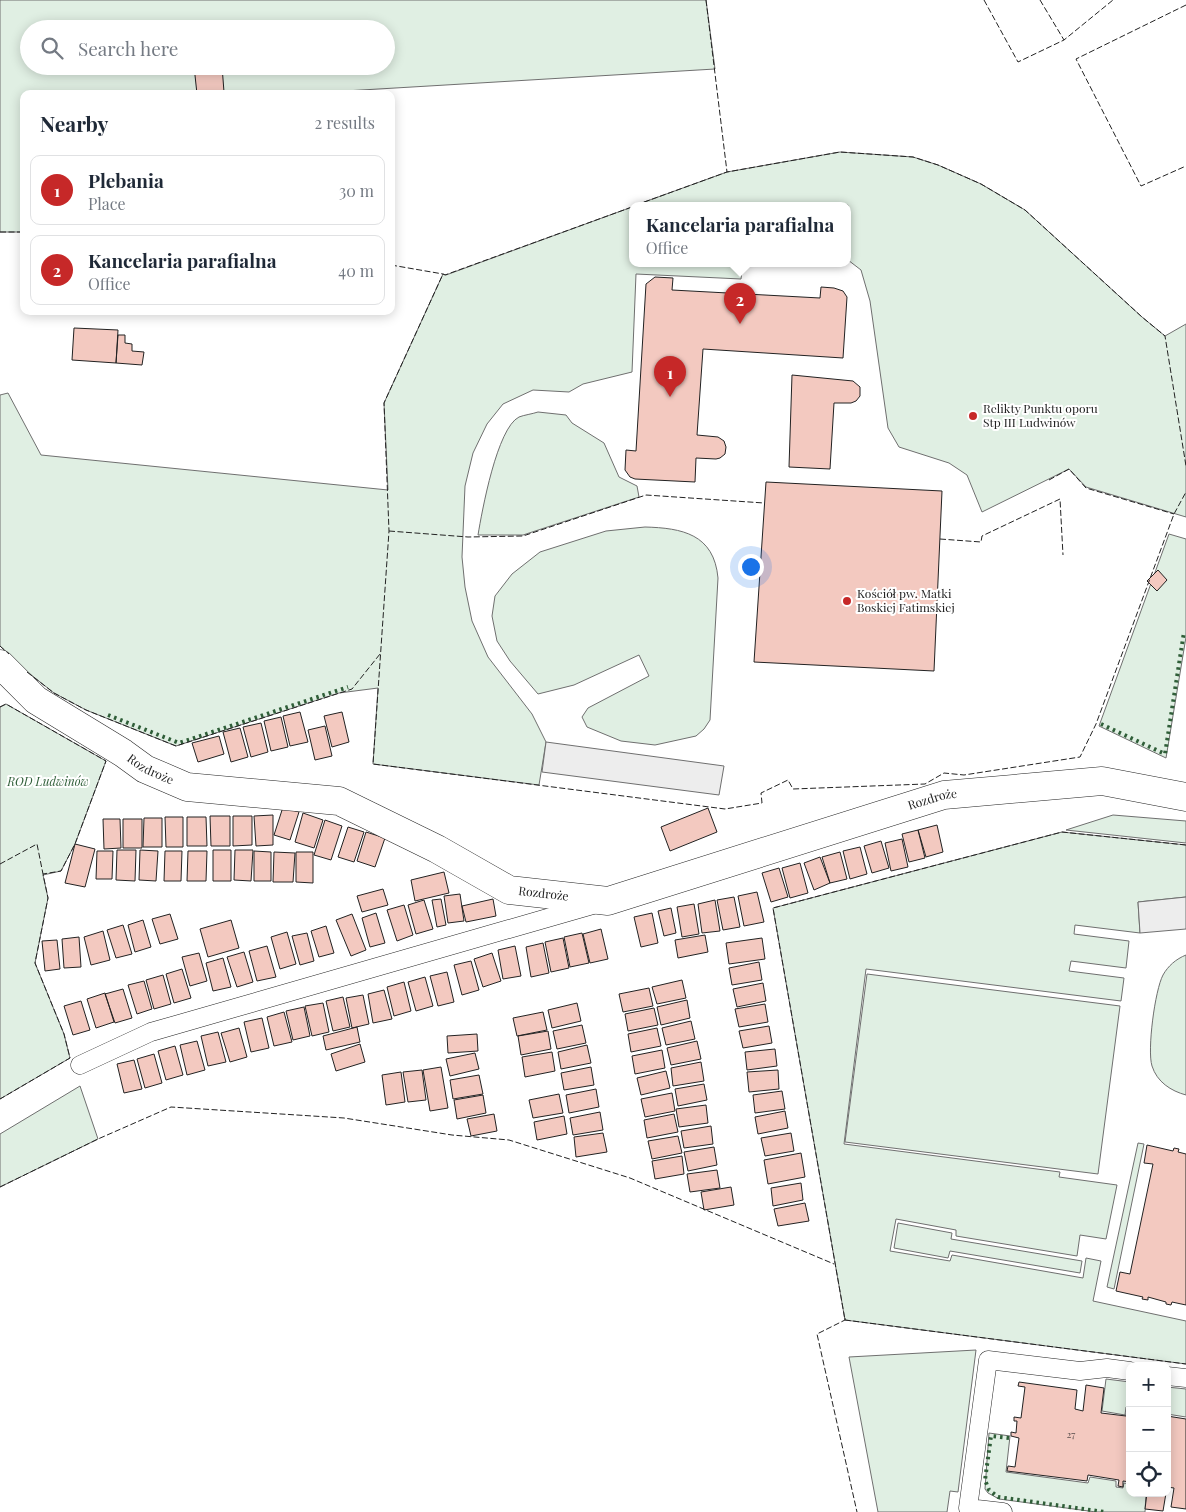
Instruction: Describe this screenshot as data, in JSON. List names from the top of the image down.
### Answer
{
  "streets": {
    "street": ["Rozdroże"]
  },
  "parks": ["ROD Ludwinów"],
  "places": ["Relikty Punktu oporu Stp III Ludwinów", "Kościół pw. Matki Boskiej Fatimskiej"],
  "house_numbers": ["27"],
  "page": {
    "search": "Search here",
    "heading": ["Nearby", "2 results"],
    "list": [
      {
        "mark": "1",
        "name": "Plebania",
        "note": "Place",
        "value": "30 m"
      },
      {
        "mark": "2",
        "name": "Kancelaria parafialna",
        "note": "Office",
        "value": "40 m"
      }
    ],
    "popup": ["Kancelaria parafialna", "Office"],
    "pins": ["2", "1"],
    "map_buttons": ["+", "−"]
  }
}
